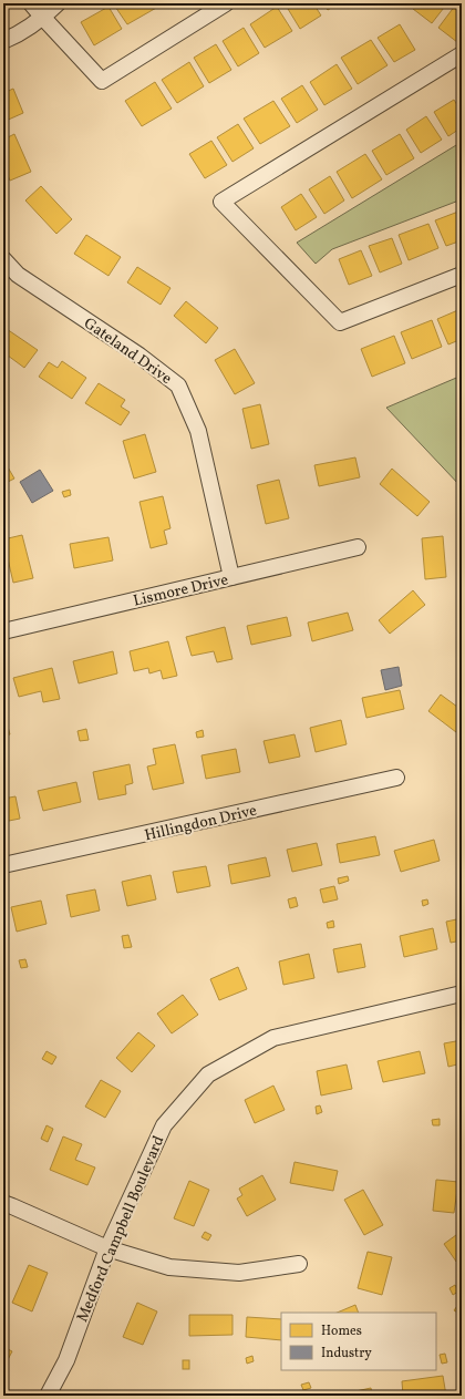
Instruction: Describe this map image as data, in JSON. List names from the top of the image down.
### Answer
{
  "streets": {
    "street": [
      "Gateland Drive",
      "Lismore Drive",
      "Hillingdon Drive",
      "Medford Campbell Boulevard"
    ]
  },
  "crossings": [
    ["Gateland Drive", "Lismore Drive"]
  ],
  "legend": ["Homes", "Industry"]
}
